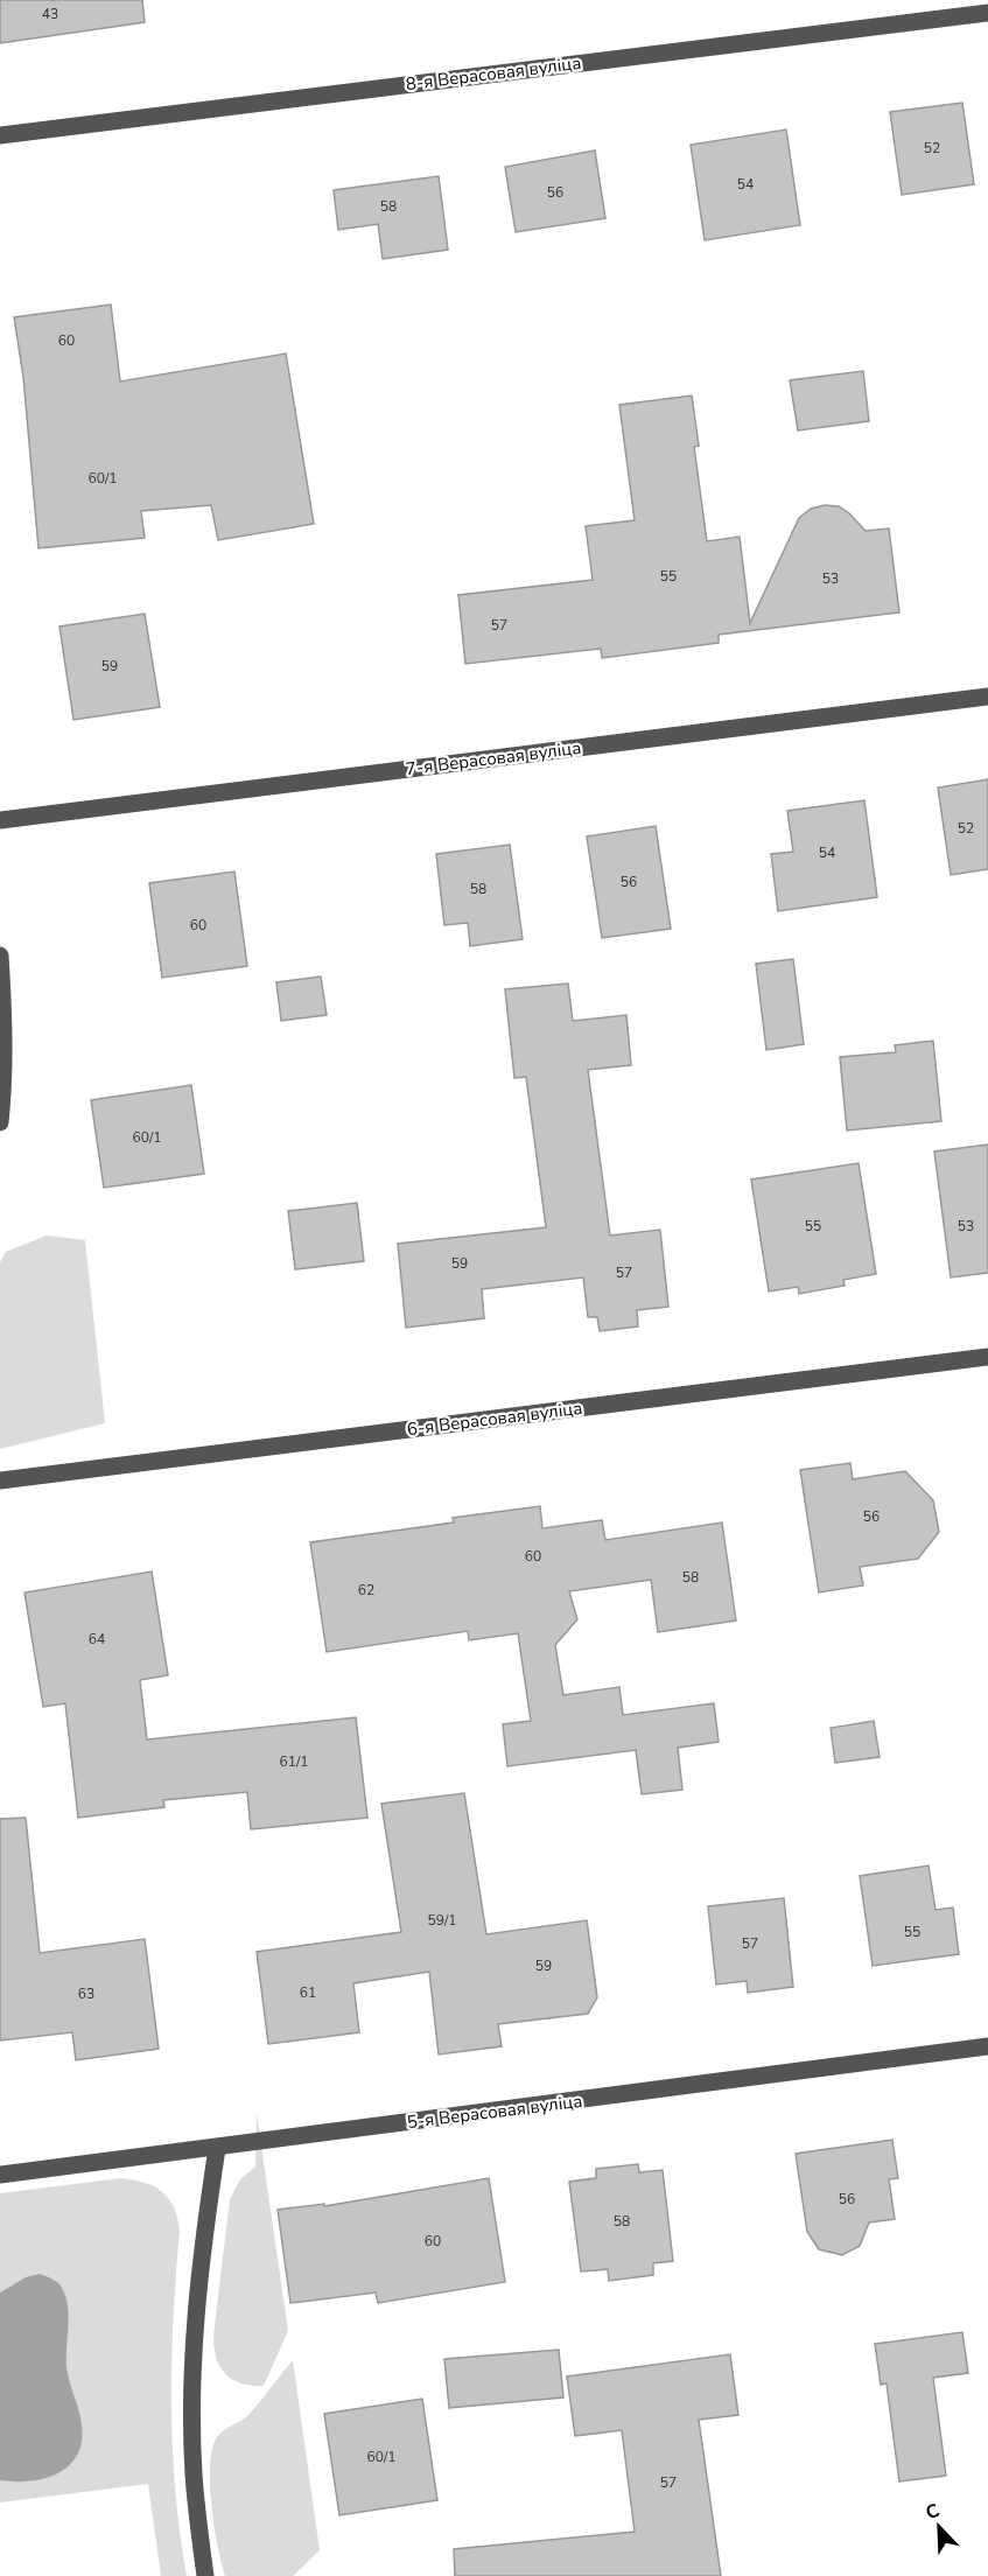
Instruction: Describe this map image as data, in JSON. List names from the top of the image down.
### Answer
{
  "streets": {
    "street": [
      "8-я Верасовая вуліца",
      "7-я Верасовая вуліца",
      "6-я Верасовая вуліца",
      "5-я Верасовая вуліца"
    ]
  },
  "house_numbers": [
    "43",
    "52",
    "54",
    "56",
    "58",
    "60",
    "60/1",
    "55",
    "53",
    "57",
    "59",
    "52",
    "54",
    "56",
    "58",
    "60",
    "60/1",
    "55",
    "53",
    "59",
    "57",
    "56",
    "60",
    "58",
    "62",
    "64",
    "61/1",
    "59/1",
    "55",
    "57",
    "59",
    "61",
    "63",
    "56",
    "58",
    "60",
    "60/1",
    "57"
  ],
  "north": "top left"
}
